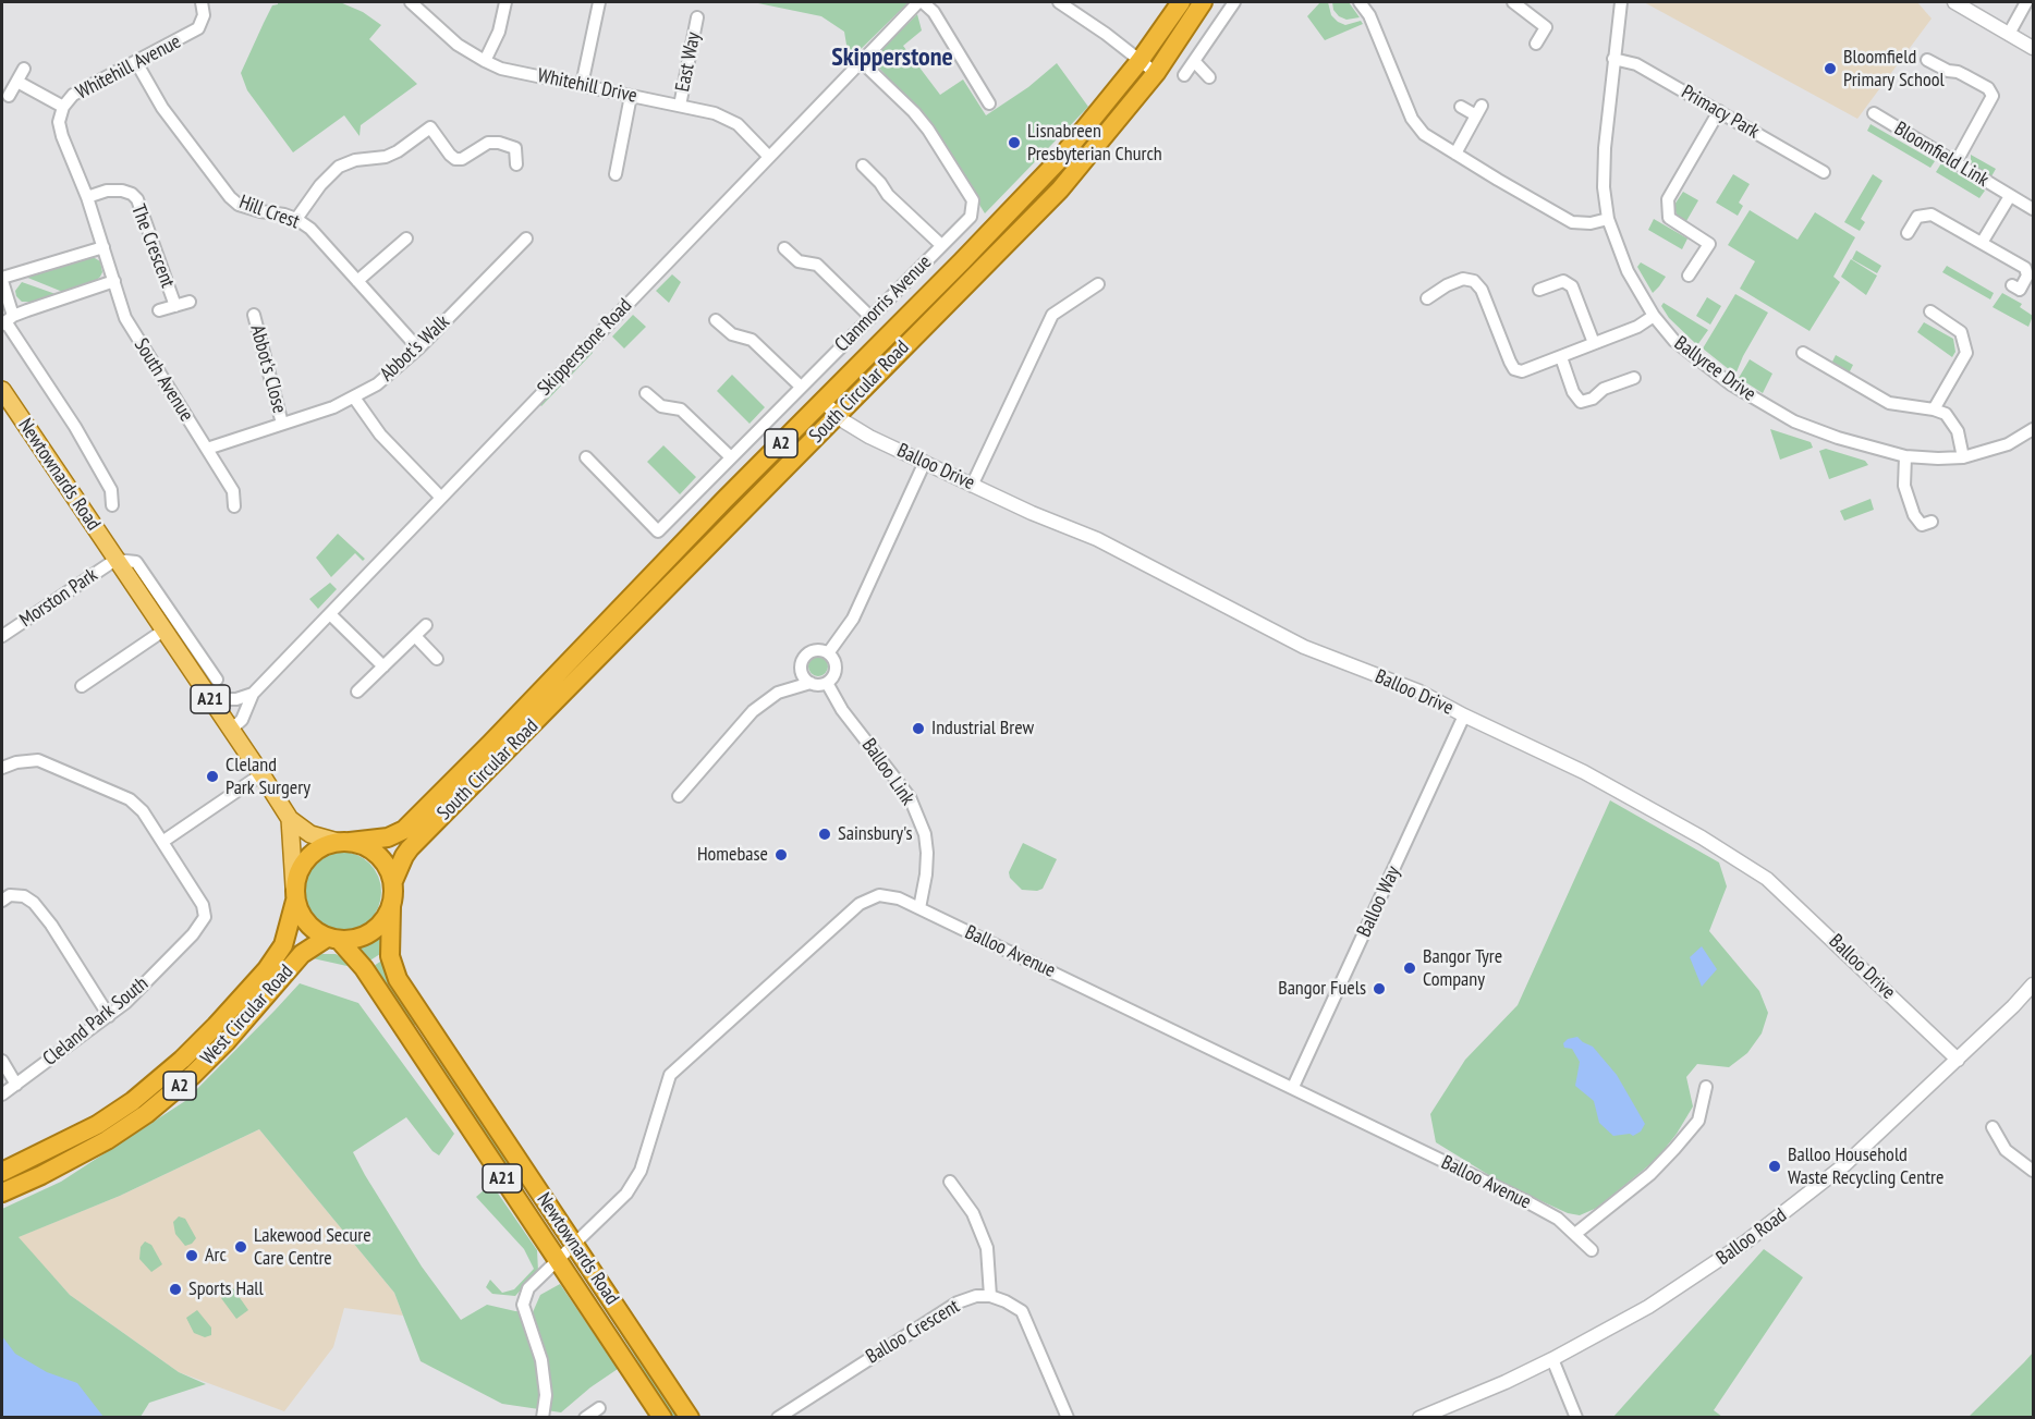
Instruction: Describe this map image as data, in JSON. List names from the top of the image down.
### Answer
{
  "streets": {
    "highway": [
      "South Circular Road",
      "A2",
      "Newtownards Road",
      "A21",
      "West Circular Road"
    ],
    "street": [
      "East Way",
      "Whitehill Avenue",
      "Whitehill Drive",
      "Primacy Park",
      "Bloomfield Link",
      "Hill Crest",
      "The Crescent",
      "Clanmorris Avenue",
      "Skipperstone Road",
      "Abbot's Walk",
      "Abbot's Close",
      "Ballyree Drive",
      "South Avenue",
      "Balloo Drive",
      "Morston Park",
      "Balloo Link",
      "Balloo Way",
      "Balloo Avenue",
      "Cleland Park South",
      "Balloo Road",
      "Balloo Crescent"
    ]
  },
  "crossings": [
    ["East Way", "Whitehill Drive"],
    ["Whitehill Avenue", "Hill Crest"],
    ["Whitehill Avenue", "The Crescent"],
    ["Whitehill Avenue", "South Avenue"],
    ["Whitehill Drive", "Skipperstone Road"],
    ["Primacy Park", "Ballyree Drive"],
    ["Hill Crest", "Abbot's Walk"],
    ["Clanmorris Avenue", "Skipperstone Road"],
    ["Skipperstone Road", "Newtownards Road"],
    ["Abbot's Walk", "Abbot's Close"],
    ["Abbot's Walk", "South Avenue"],
    ["South Circular Road", "A2"],
    ["South Circular Road", "Balloo Drive"],
    ["South Circular Road", "Newtownards Road"],
    ["South Circular Road", "West Circular Road"],
    ["A2", "Newtownards Road"],
    ["A2", "West Circular Road"],
    ["Balloo Drive", "Balloo Way"],
    ["Balloo Drive", "Balloo Road"],
    ["Newtownards Road", "Morston Park"],
    ["Newtownards Road", "Balloo Avenue"],
    ["Newtownards Road", "West Circular Road"],
    ["Balloo Link", "Balloo Avenue"],
    ["Balloo Way", "Balloo Avenue"]
  ],
  "districts": ["Skipperstone"],
  "places": [
    "Bloomfield Primary School",
    "Lisnabreen Presbyterian Church",
    "Industrial Brew",
    "Cleland Park Surgery",
    "Sainsbury's",
    "Homebase",
    "Bangor Tyre Company",
    "Bangor Fuels",
    "Balloo Household Waste Recycling Centre",
    "Lakewood Secure Care Centre",
    "Arc",
    "Sports Hall"
  ]
}
